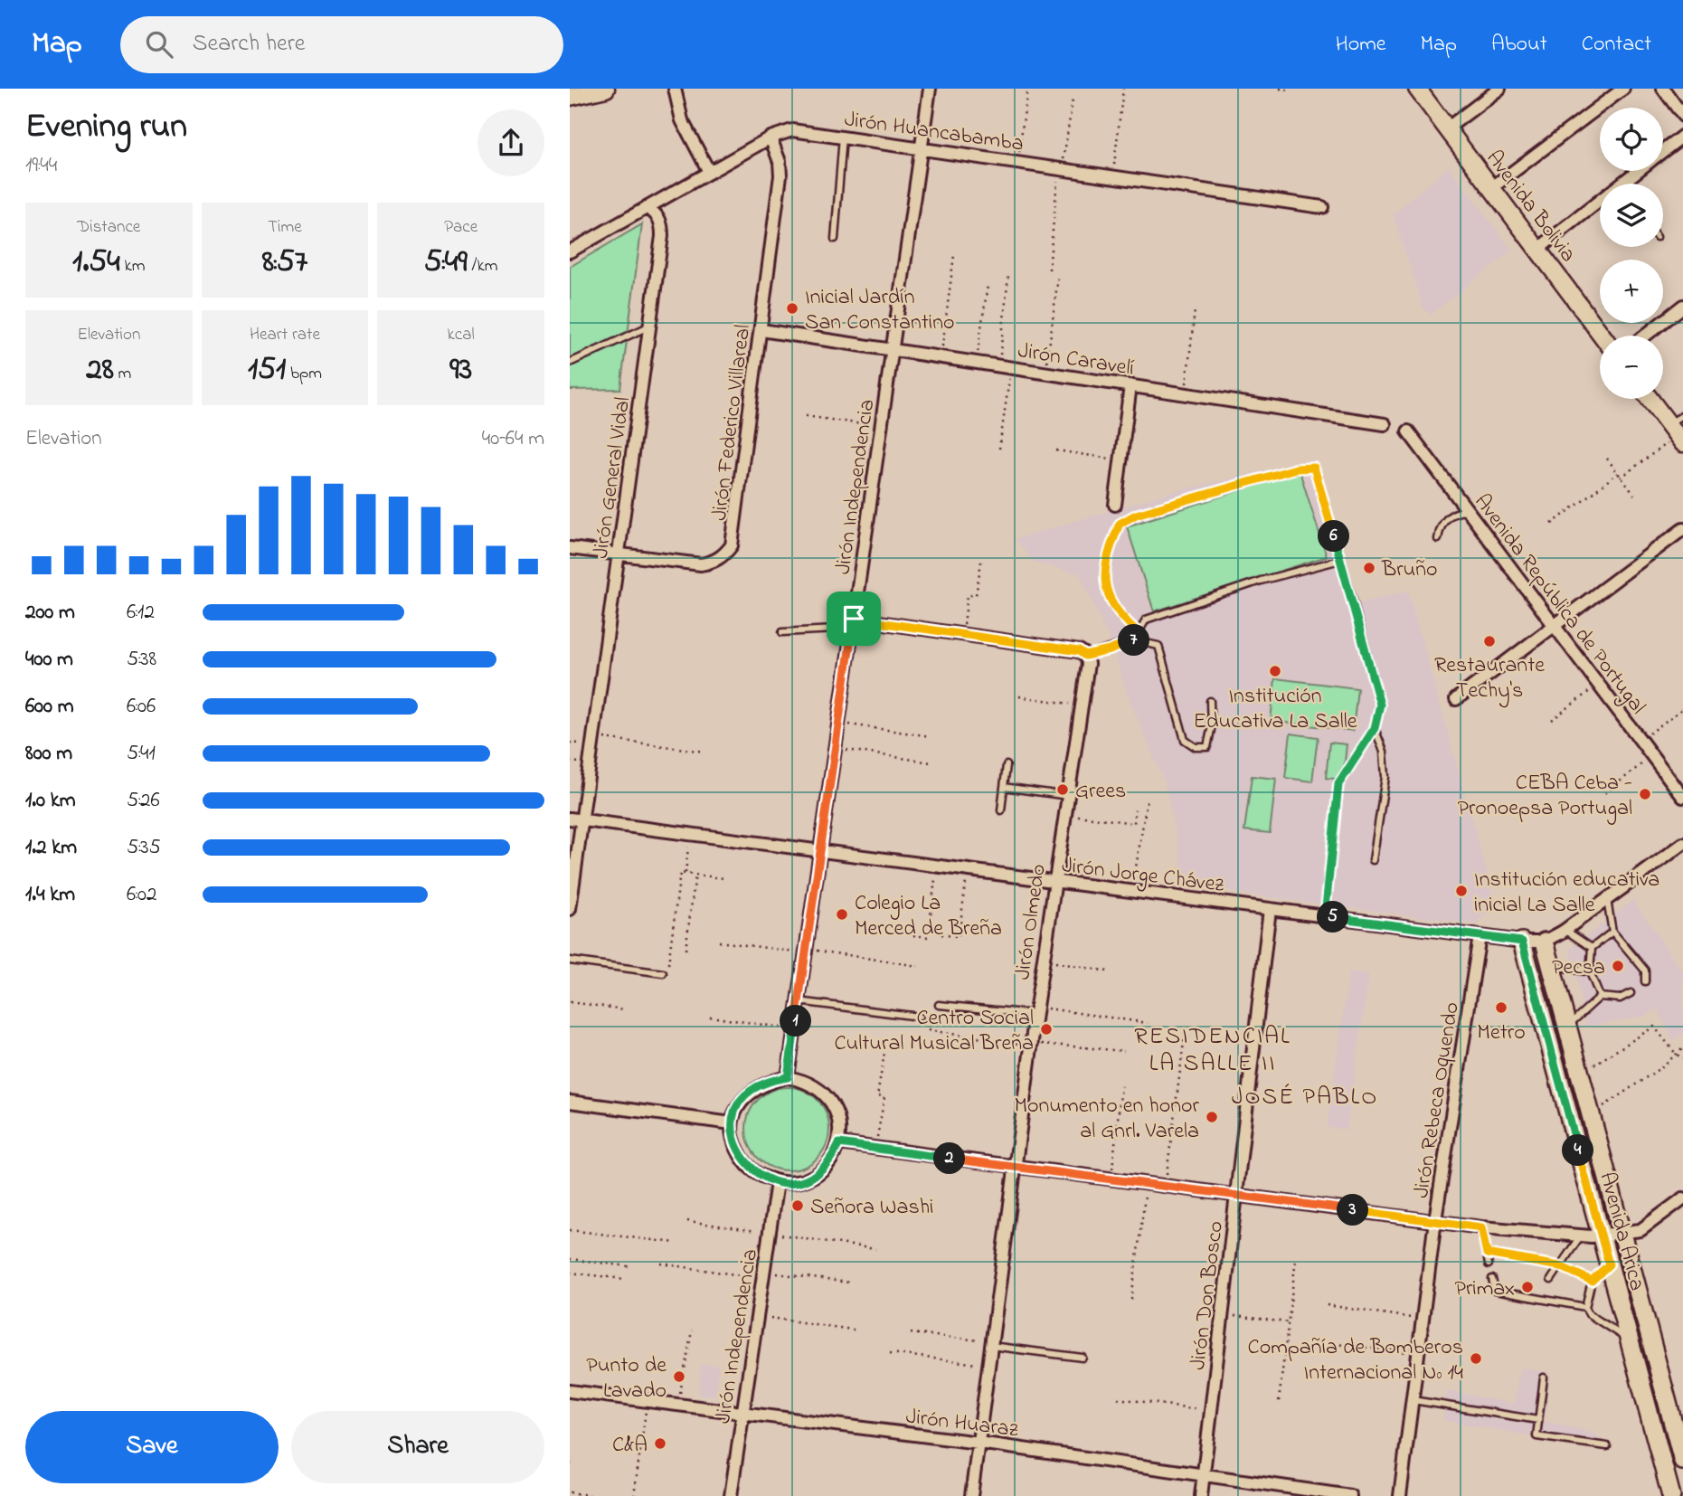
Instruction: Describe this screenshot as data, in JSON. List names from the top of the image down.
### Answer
{
  "streets": {
    "main road": ["Avenida Bolivia", "Avenida Arica"],
    "street": [
      "Jirón Huancabamba",
      "Jirón Caravelí",
      "Jirón Federico Villareal",
      "Jirón General Vidal",
      "Jirón Independencia",
      "Avenida República de Portugal",
      "Jirón Jorge Chávez",
      "Jirón Olmedo",
      "Jirón Rebeca Oquendo",
      "Jirón Don Bosco",
      "Jirón Huaraz"
    ]
  },
  "crossings": [
    ["Jirón Huancabamba", "Jirón Federico Villareal"],
    ["Jirón Huancabamba", "Jirón General Vidal"],
    ["Jirón Huancabamba", "Jirón Independencia"],
    ["Jirón Caravelí", "Jirón Federico Villareal"],
    ["Jirón Caravelí", "Jirón Independencia"],
    ["Jirón Federico Villareal", "Jirón General Vidal"],
    ["Jirón General Vidal", "Jirón Jorge Chávez"],
    ["Jirón Independencia", "Jirón Jorge Chávez"],
    ["Jirón Independencia", "Jirón Huaraz"],
    ["Jirón Jorge Chávez", "Jirón Olmedo"],
    ["Jirón Jorge Chávez", "Jirón Rebeca Oquendo"],
    ["Jirón Jorge Chávez", "Avenida Arica"],
    ["Jirón Jorge Chávez", "Jirón Don Bosco"],
    ["Jirón Olmedo", "Jirón Huaraz"],
    ["Jirón Don Bosco", "Jirón Huaraz"]
  ],
  "districts": ["RESIDENCIAL LA SALLE II", "JOSÉ PABLO"],
  "places": [
    "Inicial Jardín San Constantino",
    "Bruño",
    "Restaurante Techy's",
    "Institución Educativa La Salle",
    "Grees",
    "CEBA Ceba - Pronoepsa Portugal",
    "Institución educativa inicial La Salle",
    "Colegio La Merced de Breña",
    "Pecsa",
    "Metro",
    "Centro Social Cultural Musical Breña",
    "Monumento en honor al Gnrl. Varela",
    "Señora Washi",
    "Primax",
    "Compañía de Bomberos Internacional Nº 14",
    "Punto de Lavado",
    "C&A"
  ],
  "page": {
    "header": "Map",
    "search": "Search here",
    "nav": [
      "Home",
      "Map",
      "About",
      "Contact"
    ],
    "heading": ["Evening run", "19:44"],
    "map_buttons": ["+", "−"],
    "stats": [
      ["Distance", "1.54 km"],
      ["Time", "8:57"],
      ["Pace", "5:49 /km"],
      ["Elevation", "28 m"],
      ["Heart rate", "151 bpm"],
      ["kcal", "93"]
    ],
    "chart": ["Elevation", "40–64 m"],
    "pins": [
      "6",
      "7",
      "5",
      "1",
      "4",
      "2",
      "3"
    ],
    "list": [
      {
        "name": "200 m",
        "note": "6:12"
      },
      {
        "name": "400 m",
        "note": "5:38"
      },
      {
        "name": "600 m",
        "note": "6:06"
      },
      {
        "name": "800 m",
        "note": "5:41"
      },
      {
        "name": "1.0 km",
        "note": "5:26"
      },
      {
        "name": "1.2 km",
        "note": "5:35"
      },
      {
        "name": "1.4 km",
        "note": "6:02"
      }
    ],
    "buttons": ["Save", "Share"]
  }
}
